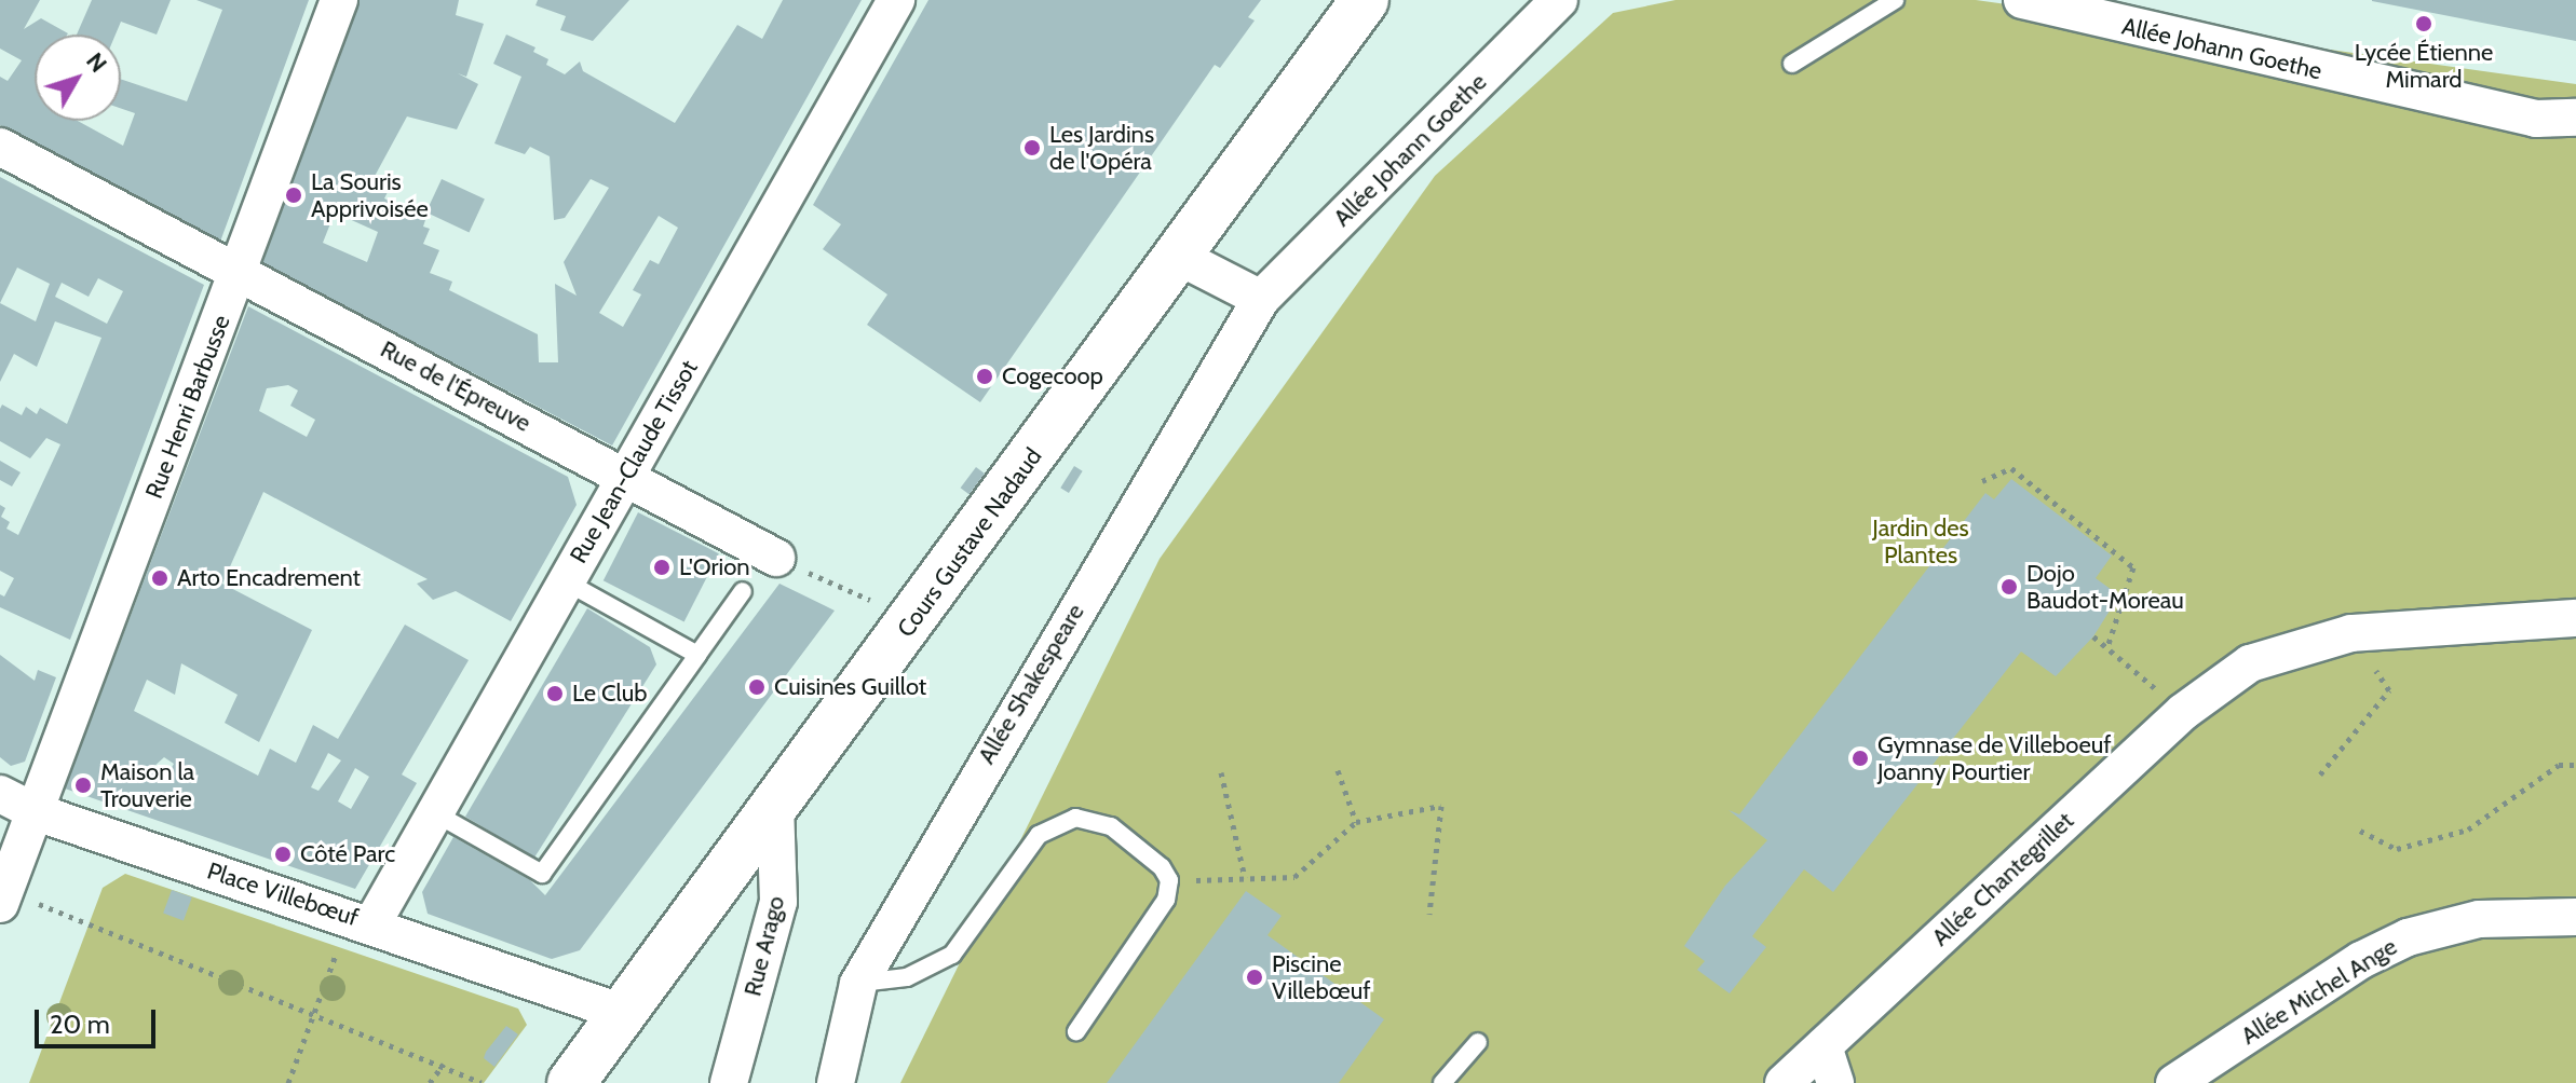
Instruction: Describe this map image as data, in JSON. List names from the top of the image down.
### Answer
{
  "streets": {
    "main road": ["Cours Gustave Nadaud"],
    "street": [
      "Allée Johann Goethe",
      "Rue de l'Épreuve",
      "Rue Henri Barbusse",
      "Rue Jean-Claude Tissot",
      "Allée Shakespeare",
      "Allée Chantegrillet",
      "Place Villebœuf",
      "Rue Arago",
      "Allée Michel Ange"
    ]
  },
  "crossings": [
    ["Allée Johann Goethe", "Allée Shakespeare"],
    ["Rue de l'Épreuve", "Rue Henri Barbusse"],
    ["Rue de l'Épreuve", "Rue Jean-Claude Tissot"],
    ["Rue Henri Barbusse", "Place Villebœuf"],
    ["Rue Jean-Claude Tissot", "Place Villebœuf"],
    ["Cours Gustave Nadaud", "Place Villebœuf"],
    ["Cours Gustave Nadaud", "Rue Arago"]
  ],
  "parks": ["Jardin des Plantes"],
  "places": [
    "Lycée Étienne Mimard",
    "Les Jardins de l'Opéra",
    "La Souris Apprivoisée",
    "Cogecoop",
    "L'Orion",
    "Arto Encadrement",
    "Dojo Baudot-Moreau",
    "Cuisines Guillot",
    "Le Club",
    "Gymnase de Villeboeuf Joanny Pourtier",
    "Maison la Trouverie",
    "Côté Parc",
    "Piscine Villebœuf"
  ],
  "scale_bar": "20 m",
  "north": "top right"
}
